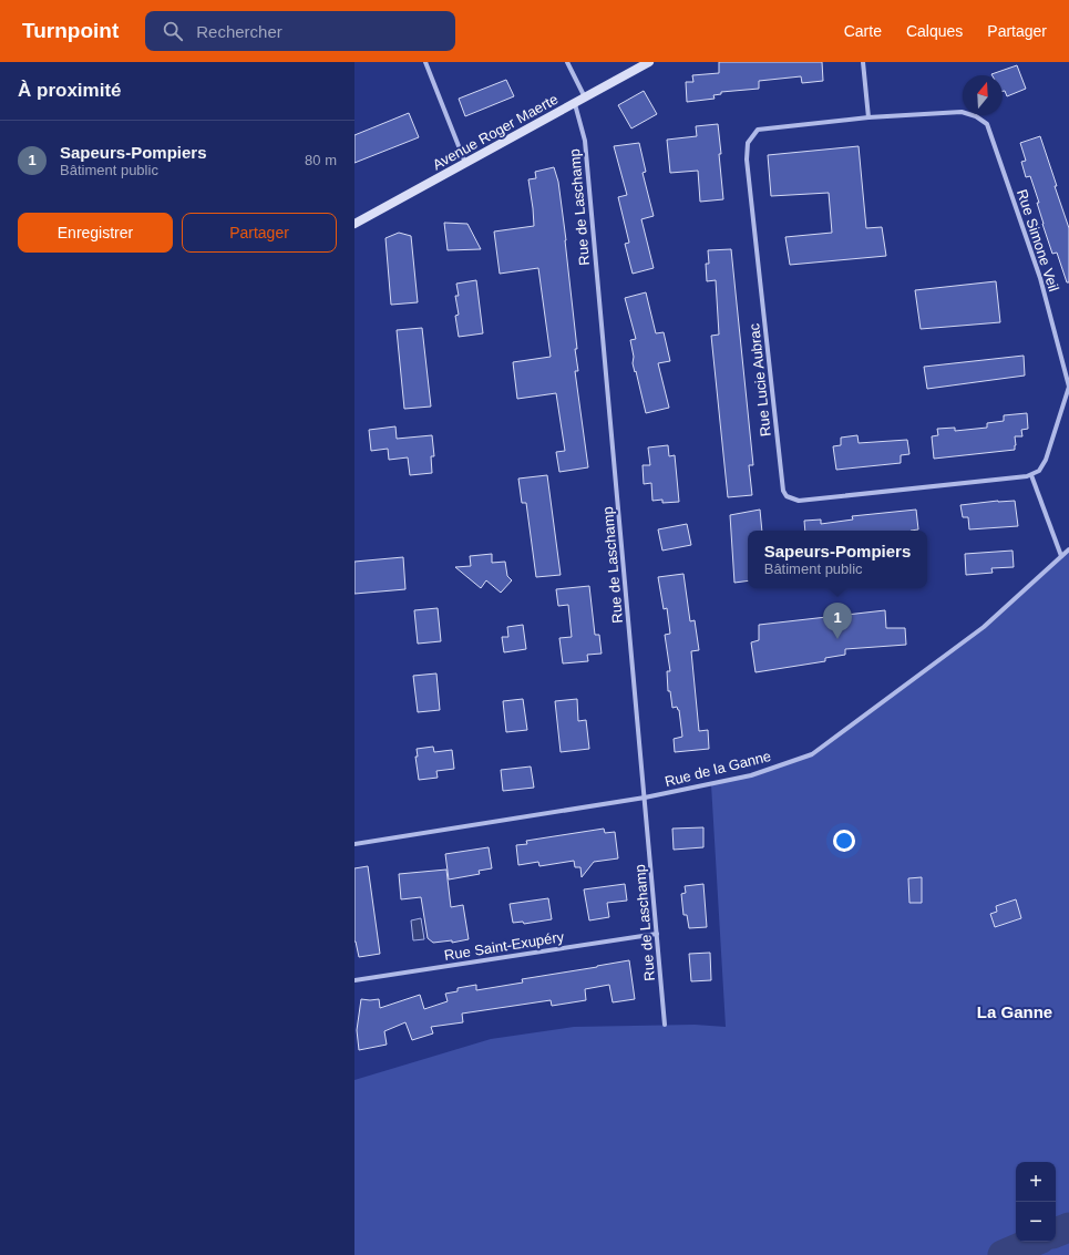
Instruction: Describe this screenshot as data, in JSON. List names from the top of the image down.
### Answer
{
  "streets": {
    "main road": ["Avenue Roger Maerte"],
    "street": [
      "Rue de Laschamp",
      "Rue Simone Veil",
      "Rue Lucie Aubrac",
      "Rue de la Ganne",
      "Rue Saint-Exupéry"
    ]
  },
  "crossings": [
    ["Avenue Roger Maerte", "Rue de Laschamp"],
    ["Rue de Laschamp", "Rue de la Ganne"],
    ["Rue de Laschamp", "Rue Saint-Exupéry"],
    ["Rue Simone Veil", "Rue Lucie Aubrac"]
  ],
  "districts": ["La Ganne"],
  "north": "top",
  "page": {
    "header": "Turnpoint",
    "search": "Rechercher",
    "nav": ["Carte", "Calques", "Partager"],
    "heading": "À proximité",
    "list": [
      {
        "mark": "1",
        "name": "Sapeurs-Pompiers",
        "note": "Bâtiment public",
        "value": "80 m"
      }
    ],
    "buttons": ["Enregistrer", "Partager"],
    "popup": ["Sapeurs-Pompiers", "Bâtiment public"],
    "pins": "1",
    "map_buttons": ["+", "−"]
  }
}
